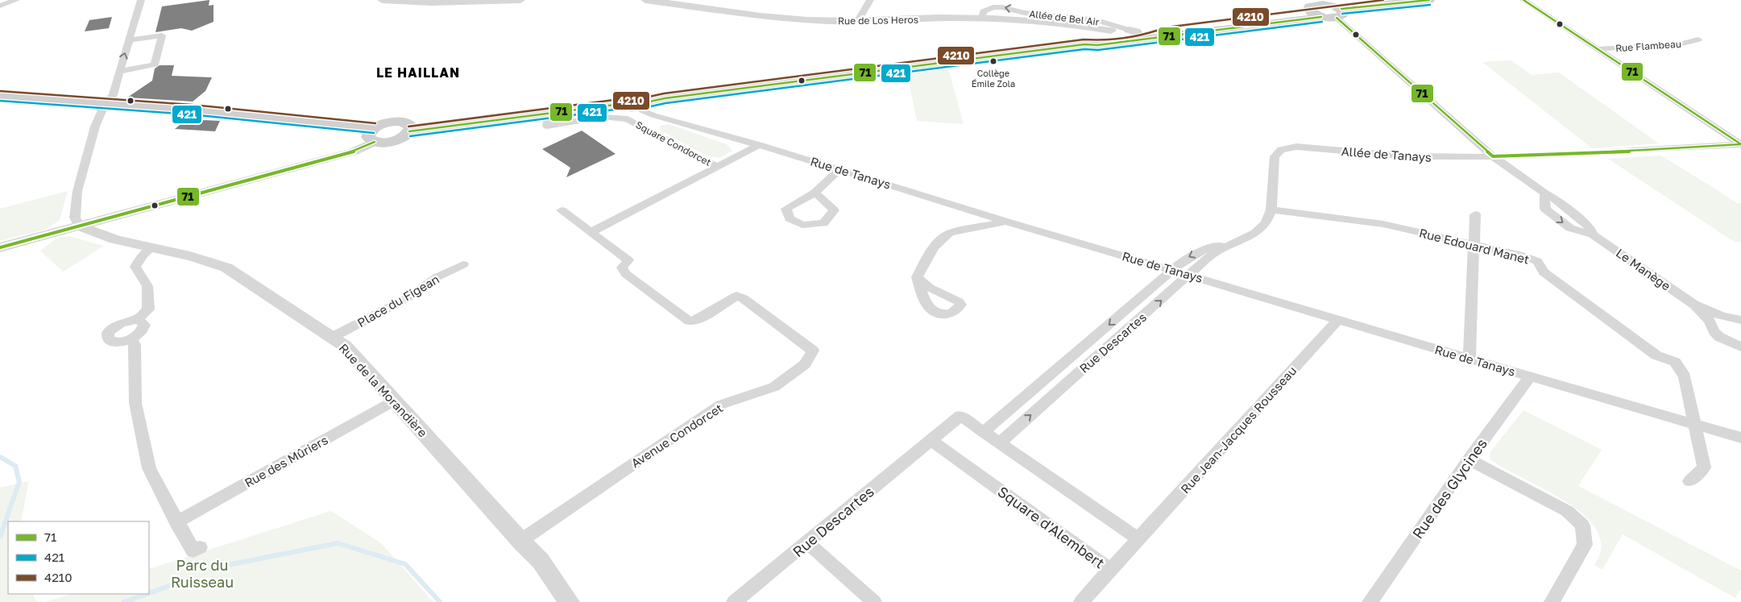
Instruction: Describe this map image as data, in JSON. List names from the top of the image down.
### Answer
{
  "streets": {
    "street": [
      "Allée de Bel Air",
      "Rue de Los Heros",
      "Rue Flambeau",
      "Square Condorcet",
      "Allée de Tanays",
      "Rue de Tanays",
      "Rue Edouard Manet",
      "Le Manège",
      "Place du Figean",
      "Rue Descartes",
      "Rue de la Morandière",
      "Rue Jean-Jacques Rousseau",
      "Avenue Condorcet",
      "Rue des Mûriers",
      "Rue des Glycines",
      "Square d'Alembert"
    ]
  },
  "crossings": [
    ["Allée de Bel Air", "Rue de Los Heros"],
    ["Allée de Tanays", "Rue Edouard Manet"],
    ["Allée de Tanays", "Le Manège"],
    ["Rue de Tanays", "Rue Edouard Manet"],
    ["Rue de Tanays", "Rue Descartes"],
    ["Rue de Tanays", "Rue Jean-Jacques Rousseau"],
    ["Rue de Tanays", "Rue des Glycines"],
    ["Place du Figean", "Rue de la Morandière"],
    ["Rue Descartes", "Square d'Alembert"],
    ["Rue de la Morandière", "Avenue Condorcet"],
    ["Rue de la Morandière", "Rue des Mûriers"],
    ["Rue Jean-Jacques Rousseau", "Square d'Alembert"]
  ],
  "one_way": ["Allée de Bel Air"],
  "districts": ["LE HAILLAN"],
  "parks": ["Parc du Ruisseau"],
  "places": ["Collège Émile Zola"],
  "lines": ["transit line 71", "transit line 4210", "transit line 421"],
  "legend": ["71", "421", "4210"]
}
